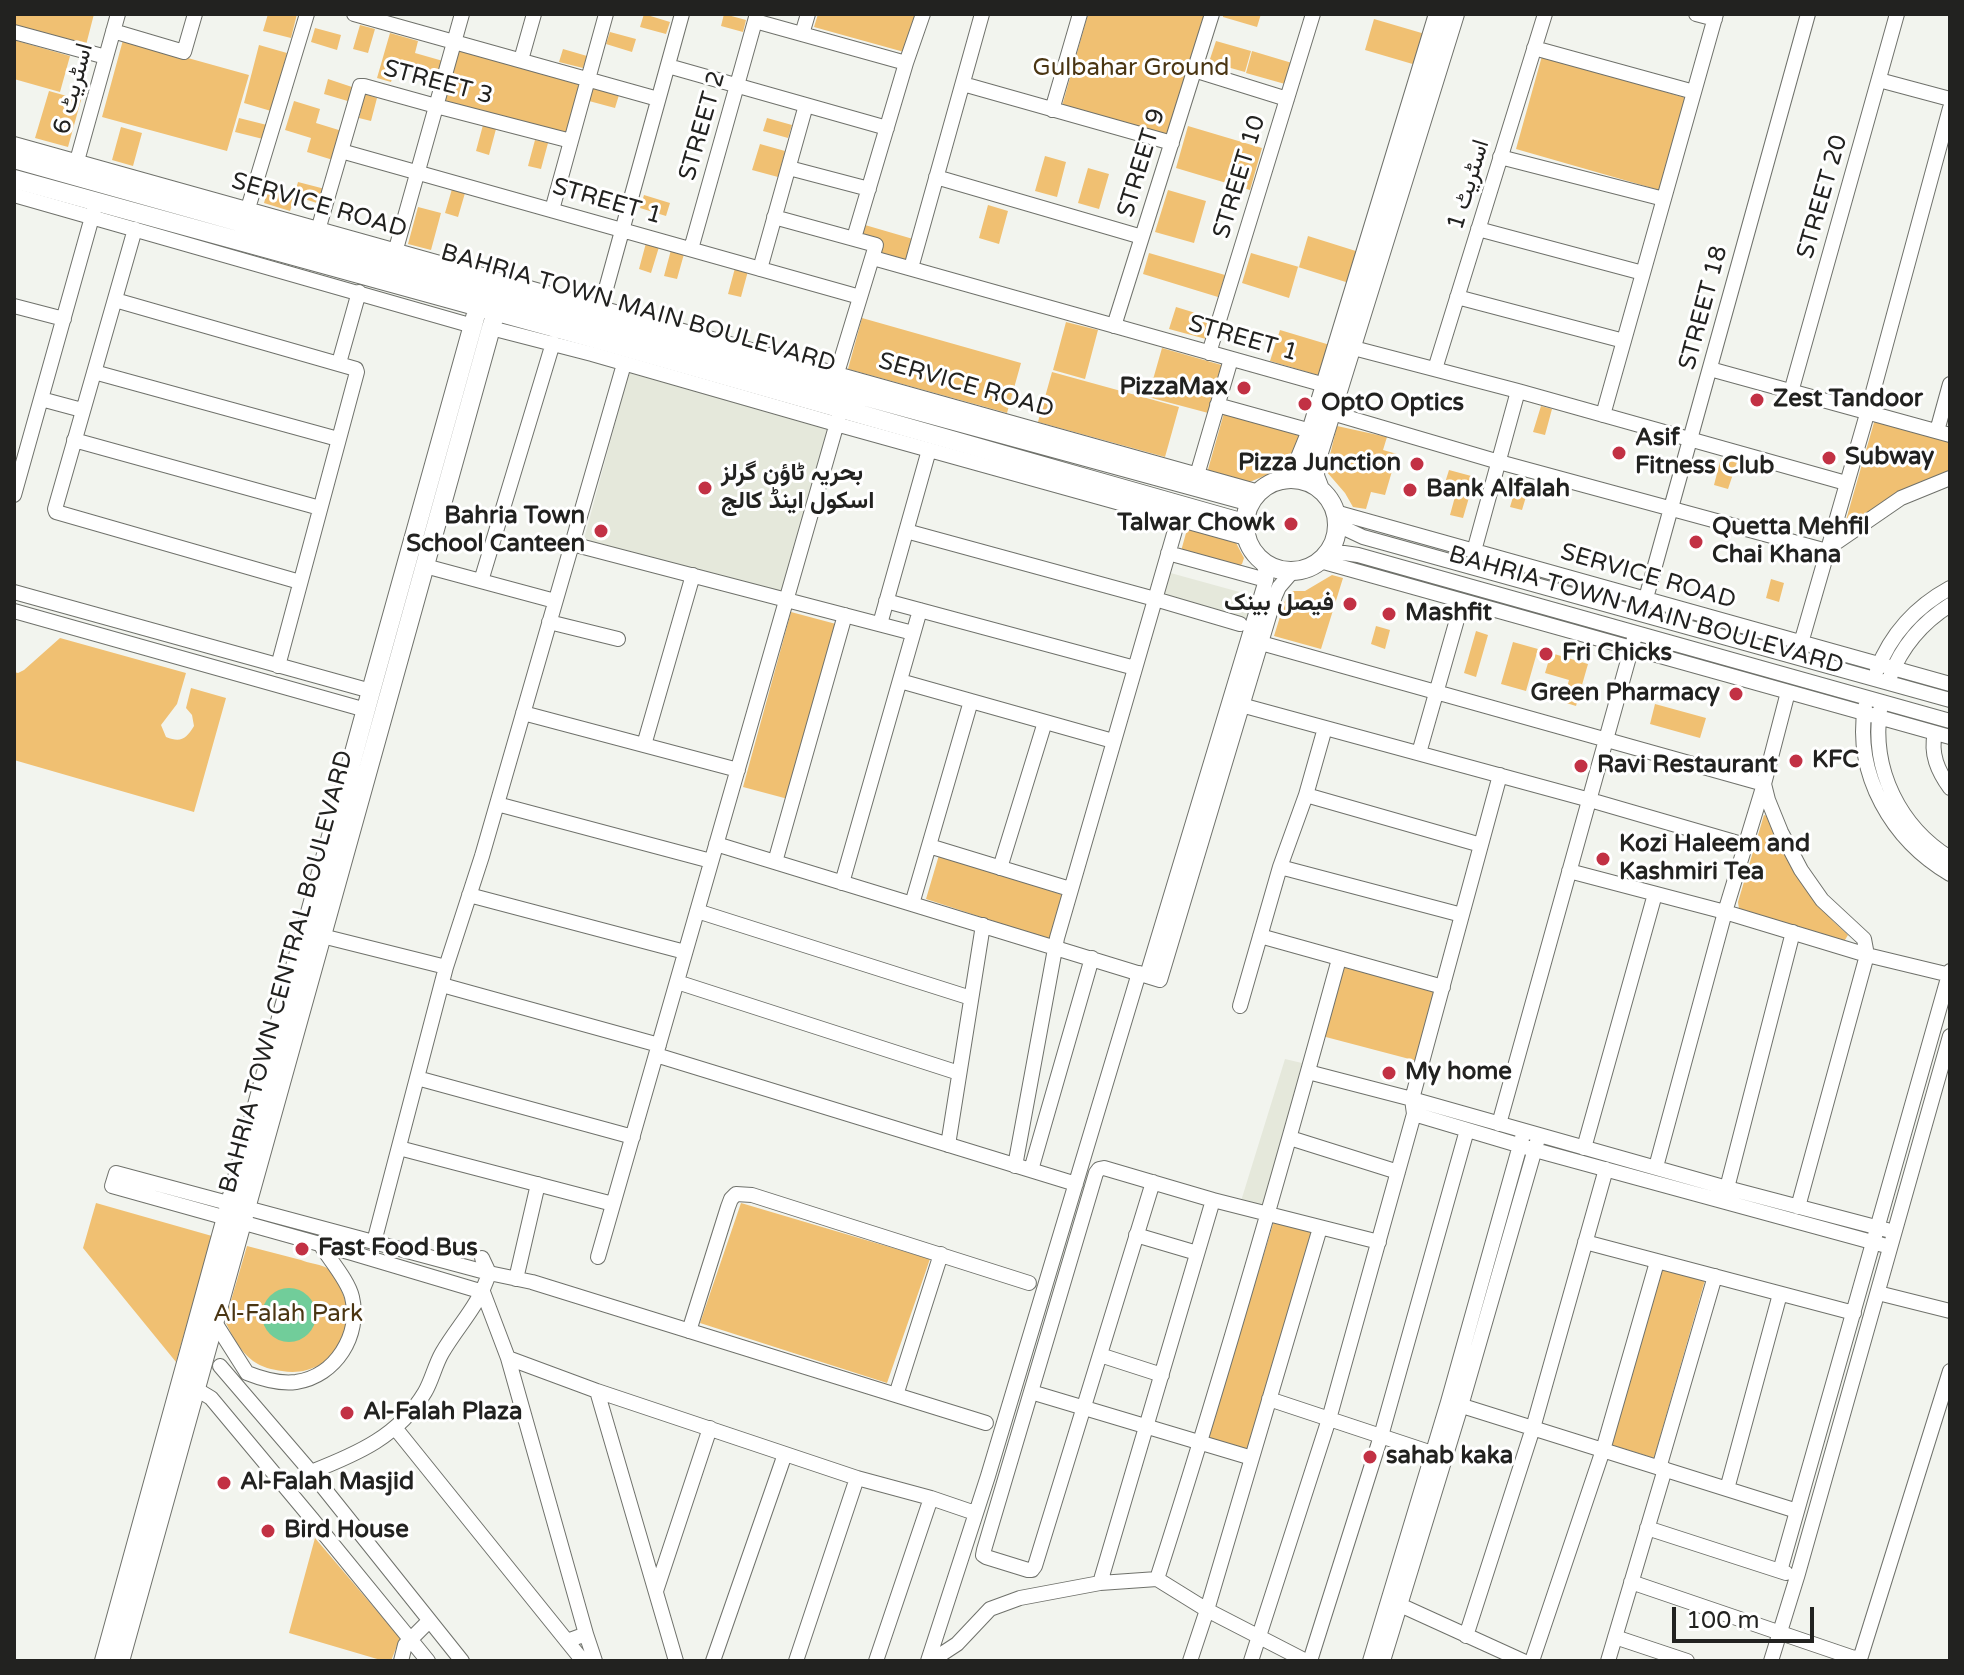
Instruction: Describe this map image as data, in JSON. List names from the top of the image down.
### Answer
{
  "streets": {
    "main road": ["BAHRIA TOWN MAIN BOULEVARD", "BAHRIA TOWN CENTRAL BOULEVARD"],
    "street": [
      "STREET 3",
      "اسٹریٹ 6",
      "STREET 2",
      "STREET 9",
      "STREET 10",
      "اسٹریٹ 1",
      "STREET 20",
      "STREET 1",
      "SERVICE ROAD",
      "STREET 18"
    ]
  },
  "crossings": [
    ["STREET 3", "STREET 1"],
    ["STREET 3", "BAHRIA TOWN MAIN BOULEVARD"],
    ["اسٹریٹ 6", "BAHRIA TOWN MAIN BOULEVARD"],
    ["STREET 2", "STREET 1"],
    ["STREET 9", "STREET 1"],
    ["STREET 10", "STREET 1"],
    ["SERVICE ROAD", "STREET 18"],
    ["SERVICE ROAD", "BAHRIA TOWN MAIN BOULEVARD"],
    ["STREET 18", "BAHRIA TOWN MAIN BOULEVARD"],
    ["BAHRIA TOWN MAIN BOULEVARD", "BAHRIA TOWN CENTRAL BOULEVARD"]
  ],
  "parks": ["Gulbahar Ground", "Al-Falah Park"],
  "places": [
    "PizzaMax",
    "Zest Tandoor",
    "OptO Optics",
    "Asif Fitness Club",
    "Subway",
    "Pizza Junction",
    "بحریہ ٹاؤن گرلز اسکول اینڈ کالج",
    "Bank Alfalah",
    "Talwar Chowk",
    "Bahria Town School Canteen",
    "Quetta Mehfil Chai Khana",
    "فیصل بینک",
    "Mashfit",
    "Fri Chicks",
    "Green Pharmacy",
    "KFC",
    "Ravi Restaurant",
    "Kozi Haleem and Kashmiri Tea",
    "My home",
    "Fast Food Bus",
    "Al-Falah Plaza",
    "sahab kaka",
    "Al-Falah Masjid",
    "Bird House"
  ],
  "scale_bar": "100 m"
}
